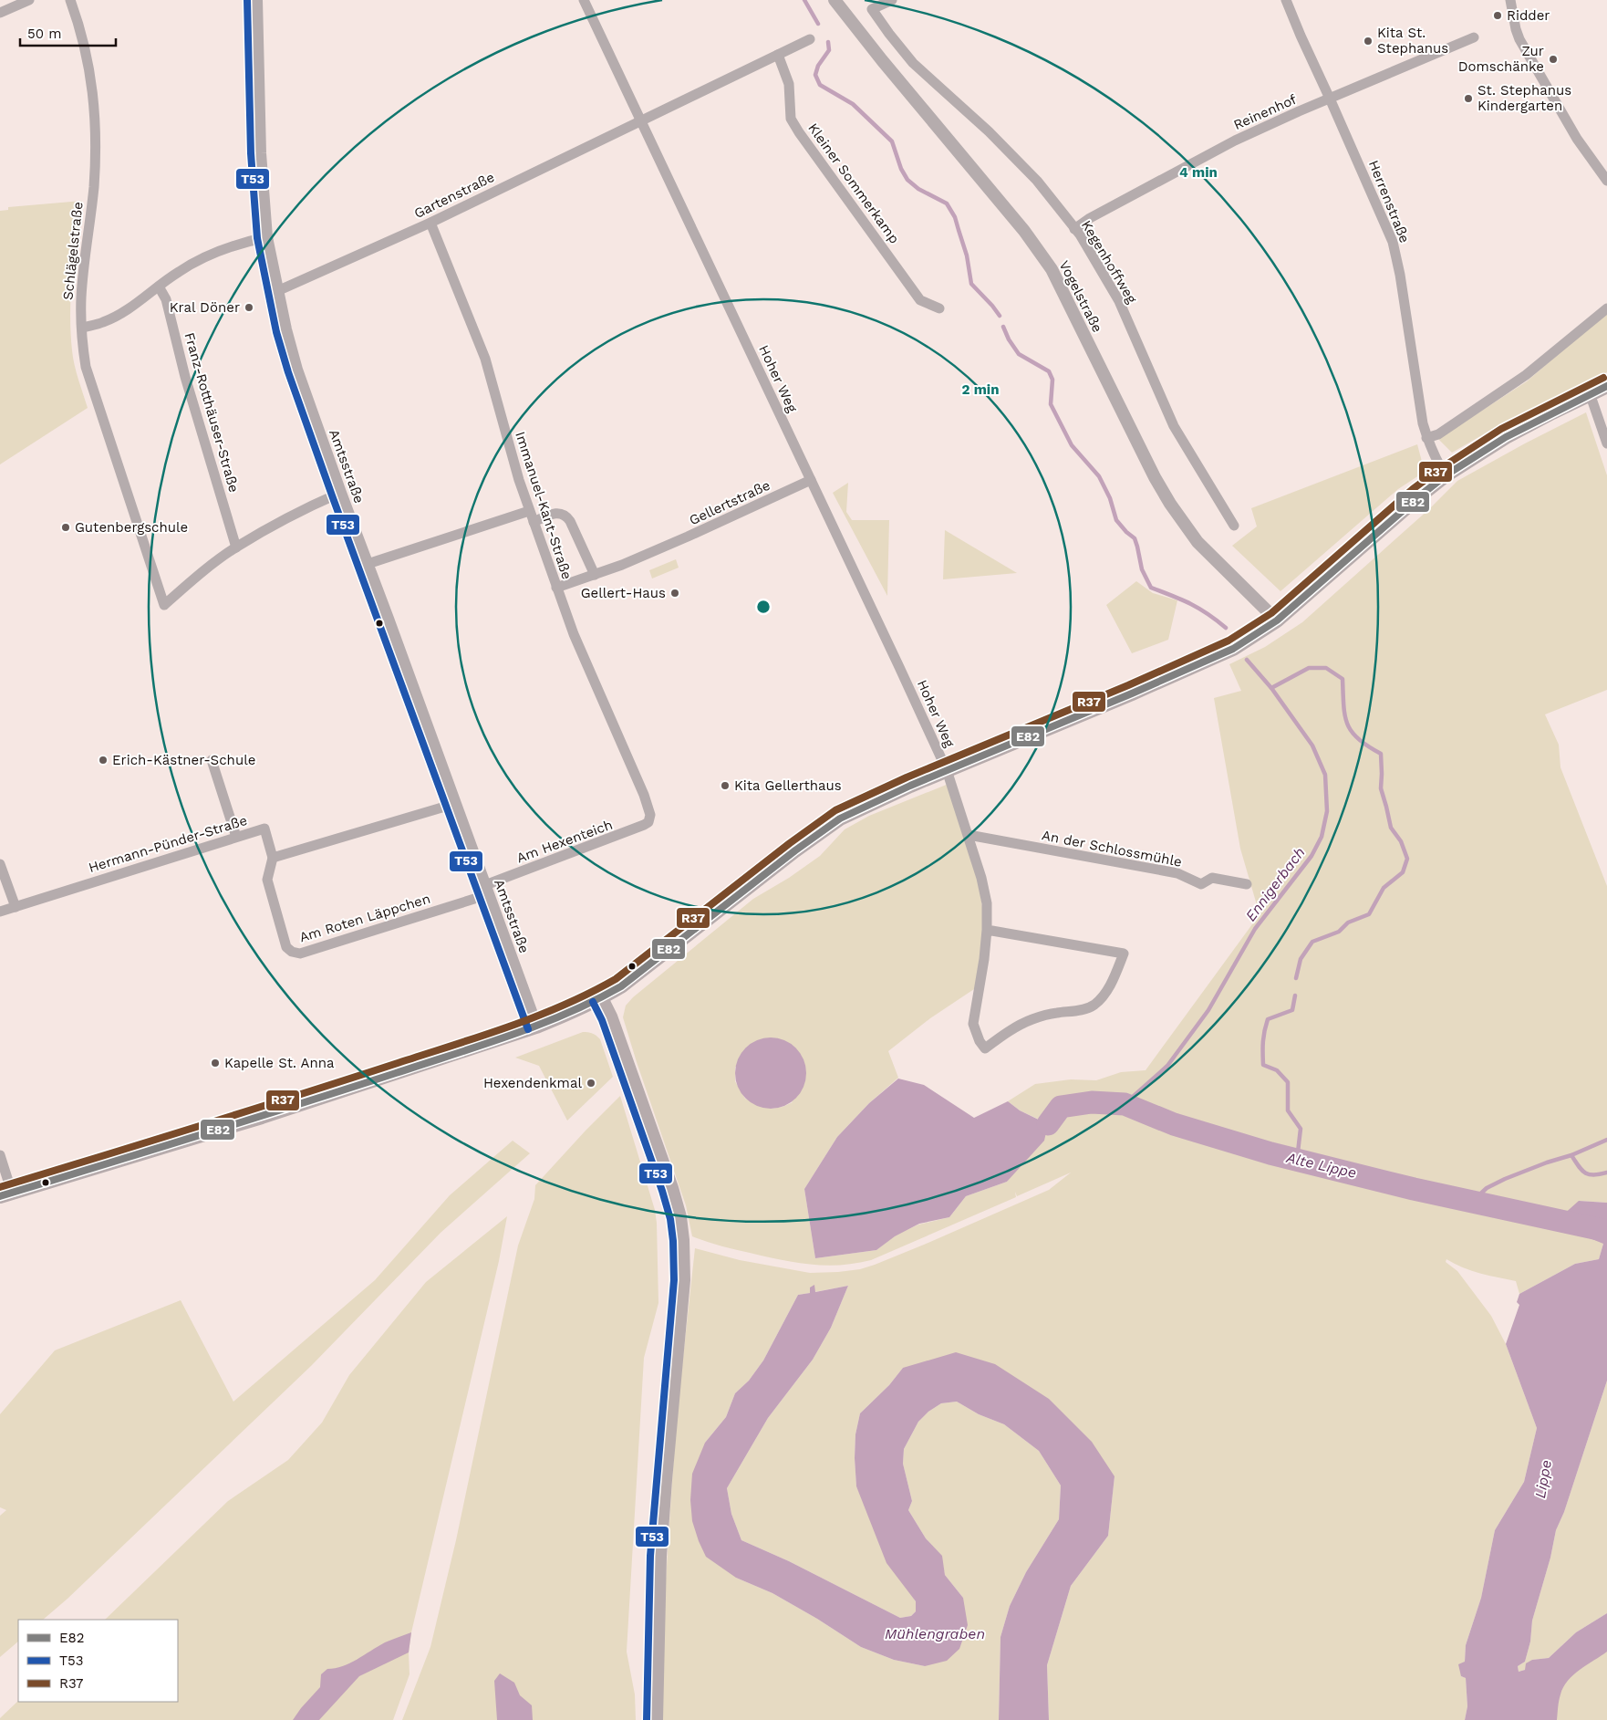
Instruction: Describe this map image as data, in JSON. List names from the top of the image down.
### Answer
{
  "streets": {
    "street": [
      "Reinenhof",
      "Kleiner Sommerkamp",
      "Gartenstraße",
      "Herrenstraße",
      "Schlägelstraße",
      "Kegenhoffweg",
      "Vogelstraße",
      "Hoher Weg",
      "Franz-Rotthäuser-Straße",
      "Amtsstraße",
      "Gellertstraße",
      "Immanuel-Kant-Straße",
      "Am Hexenteich",
      "Hermann-Pünder-Straße",
      "An der Schlossmühle",
      "Am Roten Läppchen"
    ]
  },
  "crossings": [
    ["Reinenhof", "Herrenstraße"],
    ["Reinenhof", "Kegenhoffweg"],
    ["Gartenstraße", "Hoher Weg"],
    ["Gartenstraße", "Amtsstraße"],
    ["Gartenstraße", "Immanuel-Kant-Straße"],
    ["Schlägelstraße", "Franz-Rotthäuser-Straße"],
    ["Hoher Weg", "Gellertstraße"],
    ["Amtsstraße", "Am Hexenteich"],
    ["Amtsstraße", "Am Roten Läppchen"],
    ["Gellertstraße", "Immanuel-Kant-Straße"],
    ["Immanuel-Kant-Straße", "Am Hexenteich"],
    ["Am Hexenteich", "Am Roten Läppchen"],
    ["Hermann-Pünder-Straße", "Am Roten Läppchen"]
  ],
  "water": [
    "Ennigerbach",
    "Alte Lippe",
    "Lippe",
    "Mühlengraben"
  ],
  "places": [
    "Ridder",
    "Kita St. Stephanus",
    "Zur Domschänke",
    "St. Stephanus Kindergarten",
    "Kral Döner",
    "Gutenbergschule",
    "Gellert-Haus",
    "Erich-Kästner-Schule",
    "Kita Gellerthaus",
    "Kapelle St. Anna",
    "Hexendenkmal"
  ],
  "lines": ["transit line T53", "transit line R37", "transit line E82"],
  "legend": ["E82", "T53", "R37"],
  "scale_bar": "50 m",
  "rings": ["4 min", "2 min"]
}
